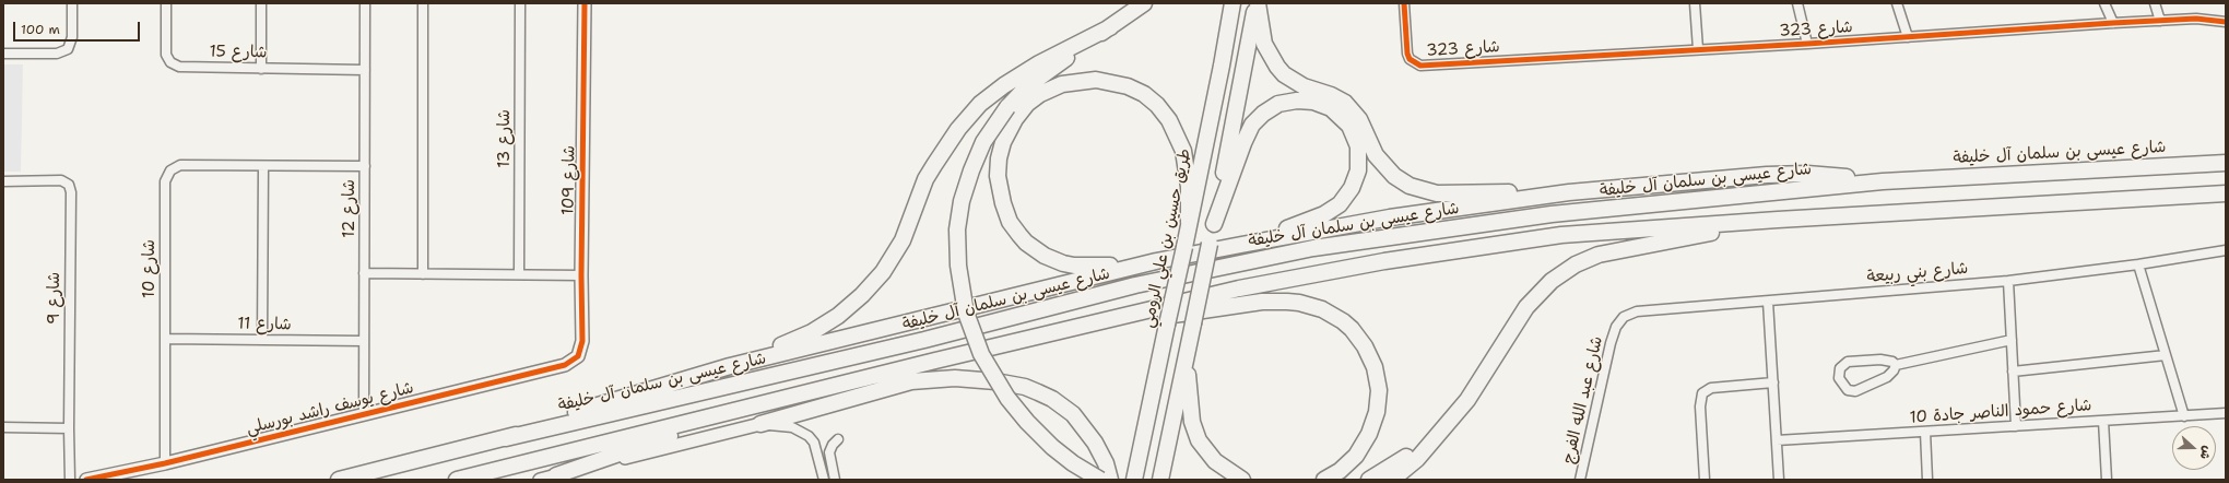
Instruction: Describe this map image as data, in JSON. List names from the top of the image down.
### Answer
{
  "streets": {
    "highway": ["شارع عيسى بن سلمان آل خليفة", "طريق حسين بن علي الرومي"],
    "street": [
      "شارع 323",
      "شارع 15",
      "شارع 13",
      "شارع 109",
      "شارع 12",
      "شارع 10",
      "شارع بني ربيعة",
      "شارع 9",
      "شارع 11",
      "شارع عبد الله الفرج",
      "شارع يوسف راشد بورسلي",
      "شارع حمود الناصر جادة 10"
    ]
  },
  "crossings": [
    ["شارع 15", "شارع 12"],
    ["شارع 109", "شارع يوسف راشد بورسلي"],
    ["شارع 12", "شارع 10"],
    ["شارع 12", "شارع 11"],
    ["شارع 12", "شارع يوسف راشد بورسلي"],
    ["شارع 10", "شارع 11"],
    ["شارع 10", "شارع يوسف راشد بورسلي"],
    ["شارع بني ربيعة", "شارع عبد الله الفرج"]
  ],
  "scale_bar": "100 m",
  "north": "right"
}
